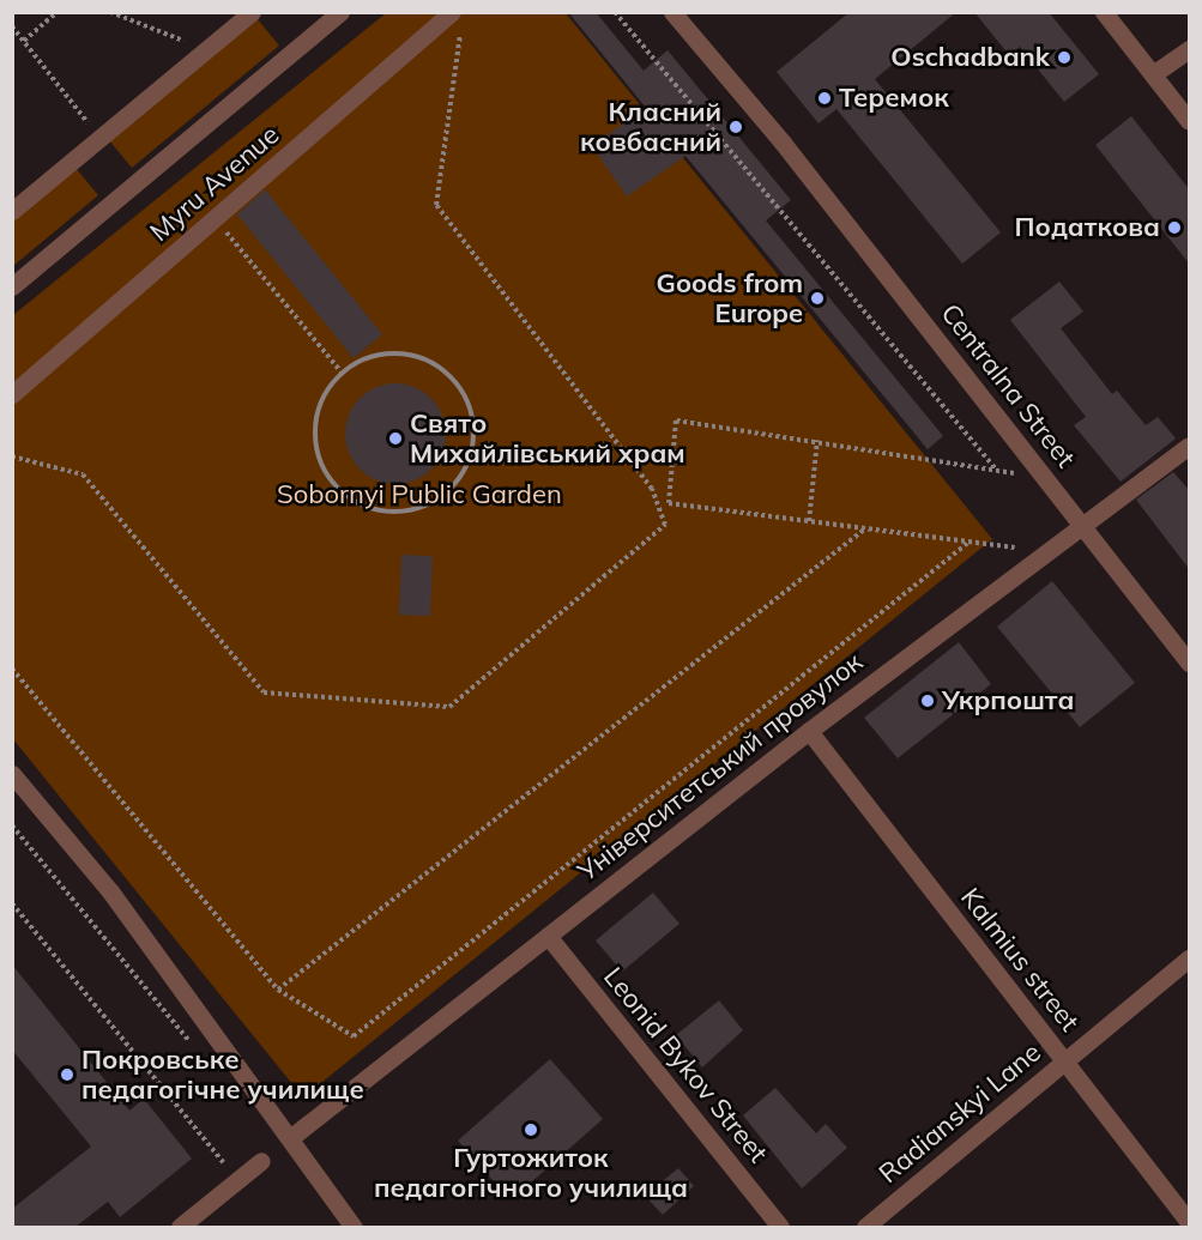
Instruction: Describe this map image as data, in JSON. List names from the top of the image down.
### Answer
{
  "streets": {
    "street": [
      "Myru Avenue",
      "Centralna Street",
      "Університетський провулок",
      "Kalmius street",
      "Leonid Bykov Street",
      "Radianskyi Lane"
    ]
  },
  "crossings": [
    ["Centralna Street", "Університетський провулок"],
    ["Університетський провулок", "Kalmius street"],
    ["Університетський провулок", "Leonid Bykov Street"],
    ["Kalmius street", "Radianskyi Lane"]
  ],
  "parks": ["Sobornyi Public Garden"],
  "places": [
    "Oschadbank",
    "Теремок",
    "Класний ковбасний",
    "Податкова",
    "Goods from Europe",
    "Свято Михайлівський храм",
    "Укрпошта",
    "Покровське педагогічне училище",
    "Гуртожиток педагогічного училища"
  ]
}
